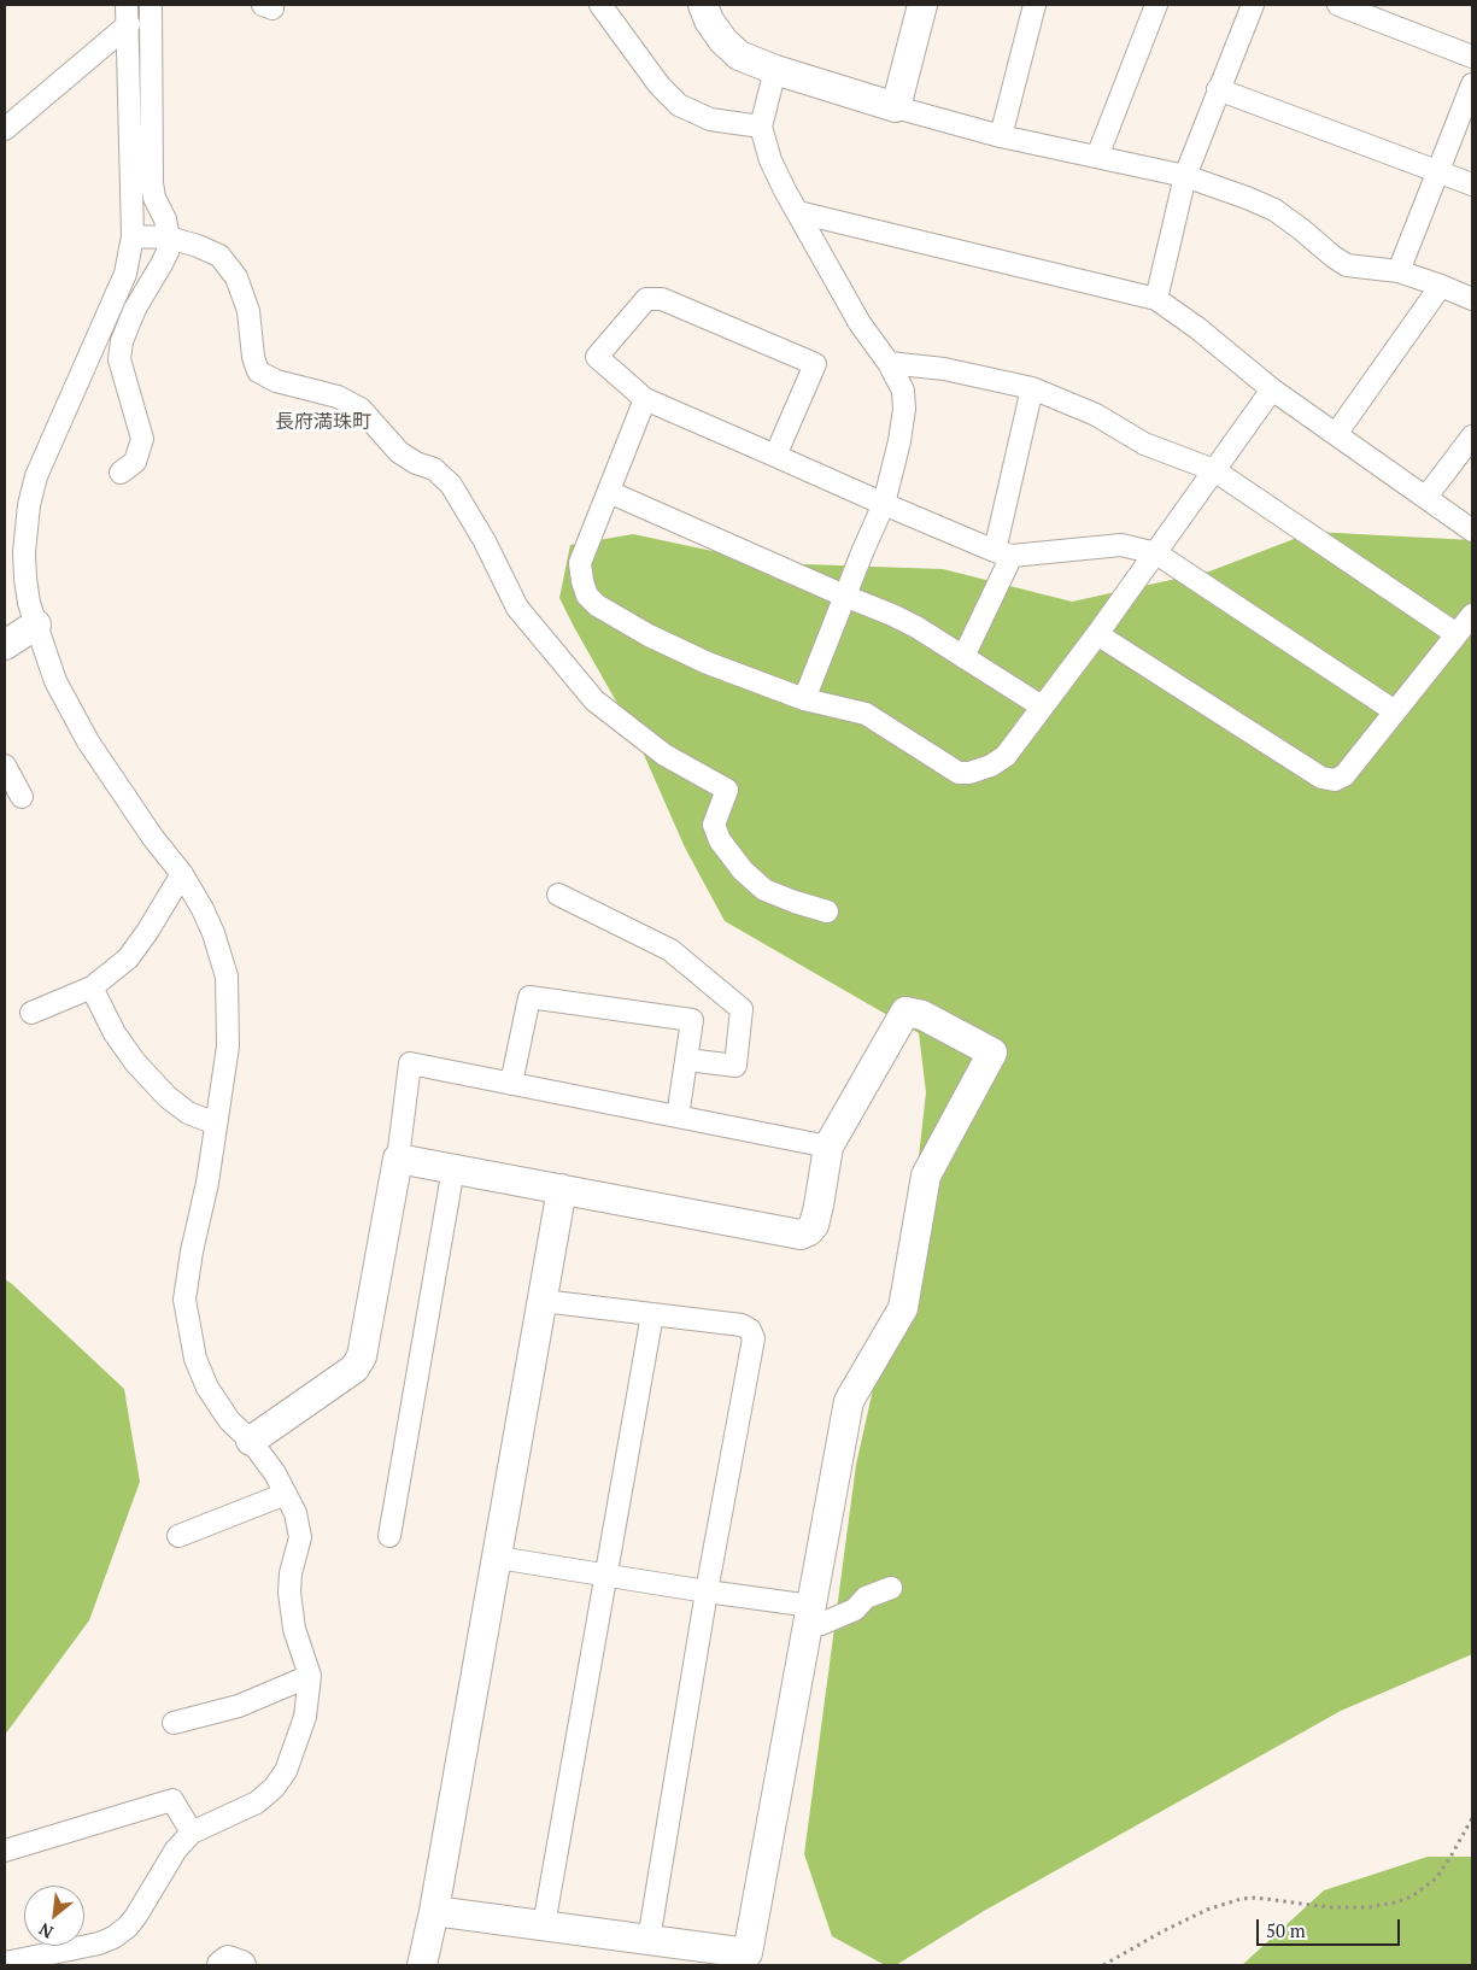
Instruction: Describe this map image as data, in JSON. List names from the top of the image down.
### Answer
{
  "districts": ["長府満珠町"],
  "scale_bar": "50 m",
  "north": "bottom left"
}
